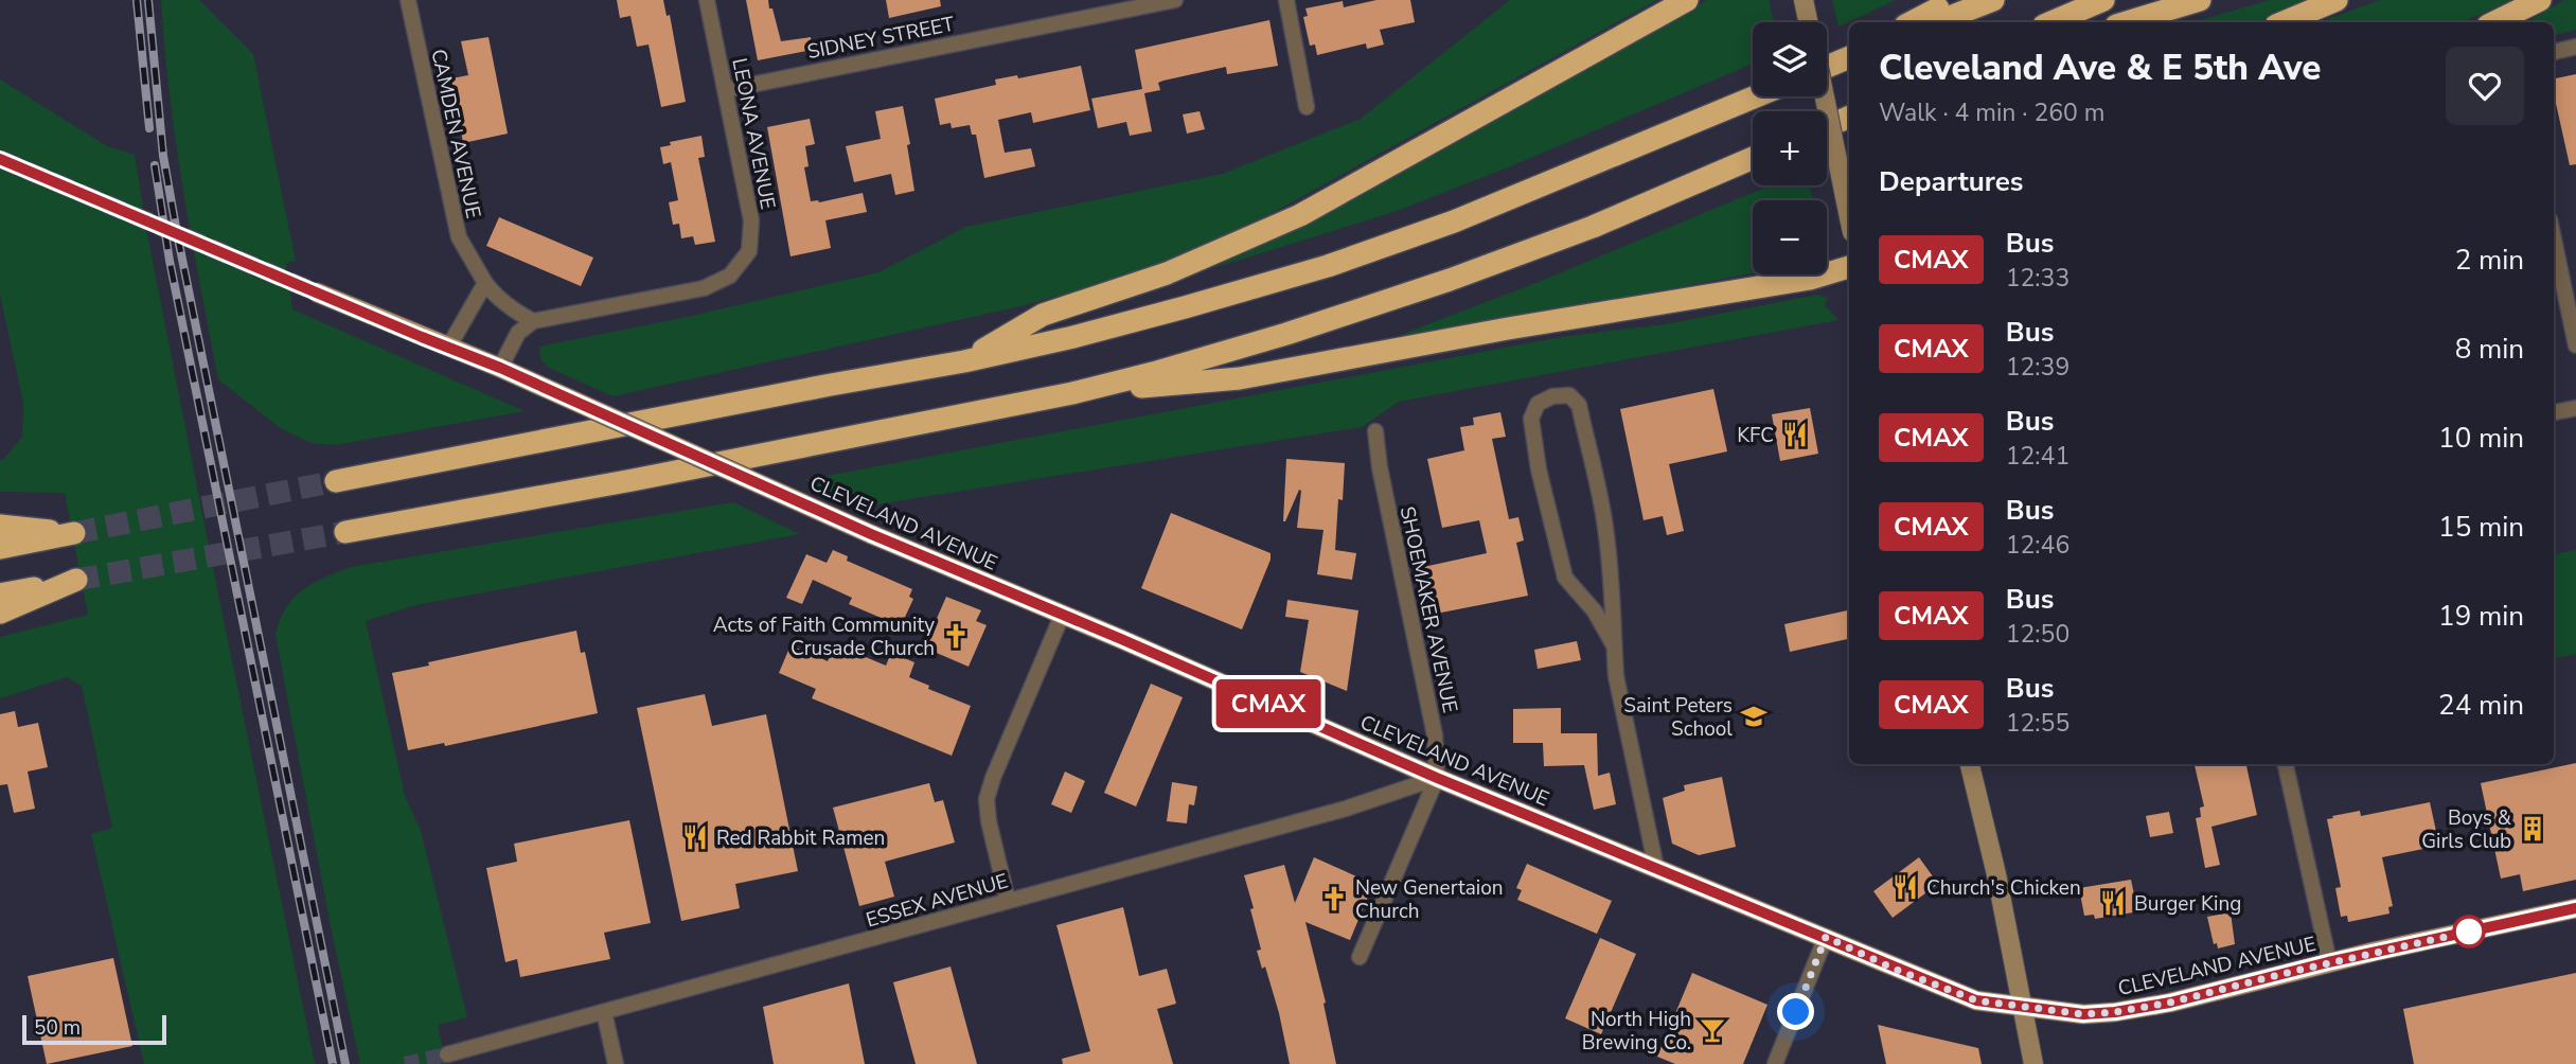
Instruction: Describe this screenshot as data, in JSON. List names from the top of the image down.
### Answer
{
  "streets": {
    "main road": ["CLEVELAND AVENUE"],
    "street": [
      "SIDNEY STREET",
      "CAMDEN AVENUE",
      "LEONA AVENUE",
      "SHOEMAKER AVENUE",
      "ESSEX AVENUE"
    ]
  },
  "crossings": [
    ["SIDNEY STREET", "LEONA AVENUE"],
    ["CAMDEN AVENUE", "LEONA AVENUE"],
    ["CLEVELAND AVENUE", "SHOEMAKER AVENUE"],
    ["CLEVELAND AVENUE", "ESSEX AVENUE"],
    ["SHOEMAKER AVENUE", "ESSEX AVENUE"]
  ],
  "places": {
    "restaurant": [
      "KFC",
      "Red Rabbit Ramen",
      "Church's Chicken",
      "Burger King"
    ],
    "church": ["Acts of Faith Community Crusade Church", "New Genertaion Church"],
    "school or university": ["Saint Peters School"],
    "building": ["Boys & Girls Club"],
    "bar": ["North High Brewing Co."]
  },
  "lines": ["bus line CMAX"],
  "scale_bar": "50 m",
  "page": {
    "on_map": "CMAX",
    "map_buttons": ["+", "−"],
    "heading": [
      ["Cleveland Ave & E 5th Ave", "Walk · 4 min · 260 m"],
      "Departures"
    ],
    "list": [
      {
        "mark": "CMAX",
        "name": "Bus",
        "note": "12:33",
        "value": "2 min"
      },
      {
        "mark": "CMAX",
        "name": "Bus",
        "note": "12:39",
        "value": "8 min"
      },
      {
        "mark": "CMAX",
        "name": "Bus",
        "note": "12:41",
        "value": "10 min"
      },
      {
        "mark": "CMAX",
        "name": "Bus",
        "note": "12:46",
        "value": "15 min"
      },
      {
        "mark": "CMAX",
        "name": "Bus",
        "note": "12:50",
        "value": "19 min"
      },
      {
        "mark": "CMAX",
        "name": "Bus",
        "note": "12:55",
        "value": "24 min"
      }
    ],
    "scale": "50 m"
  }
}
